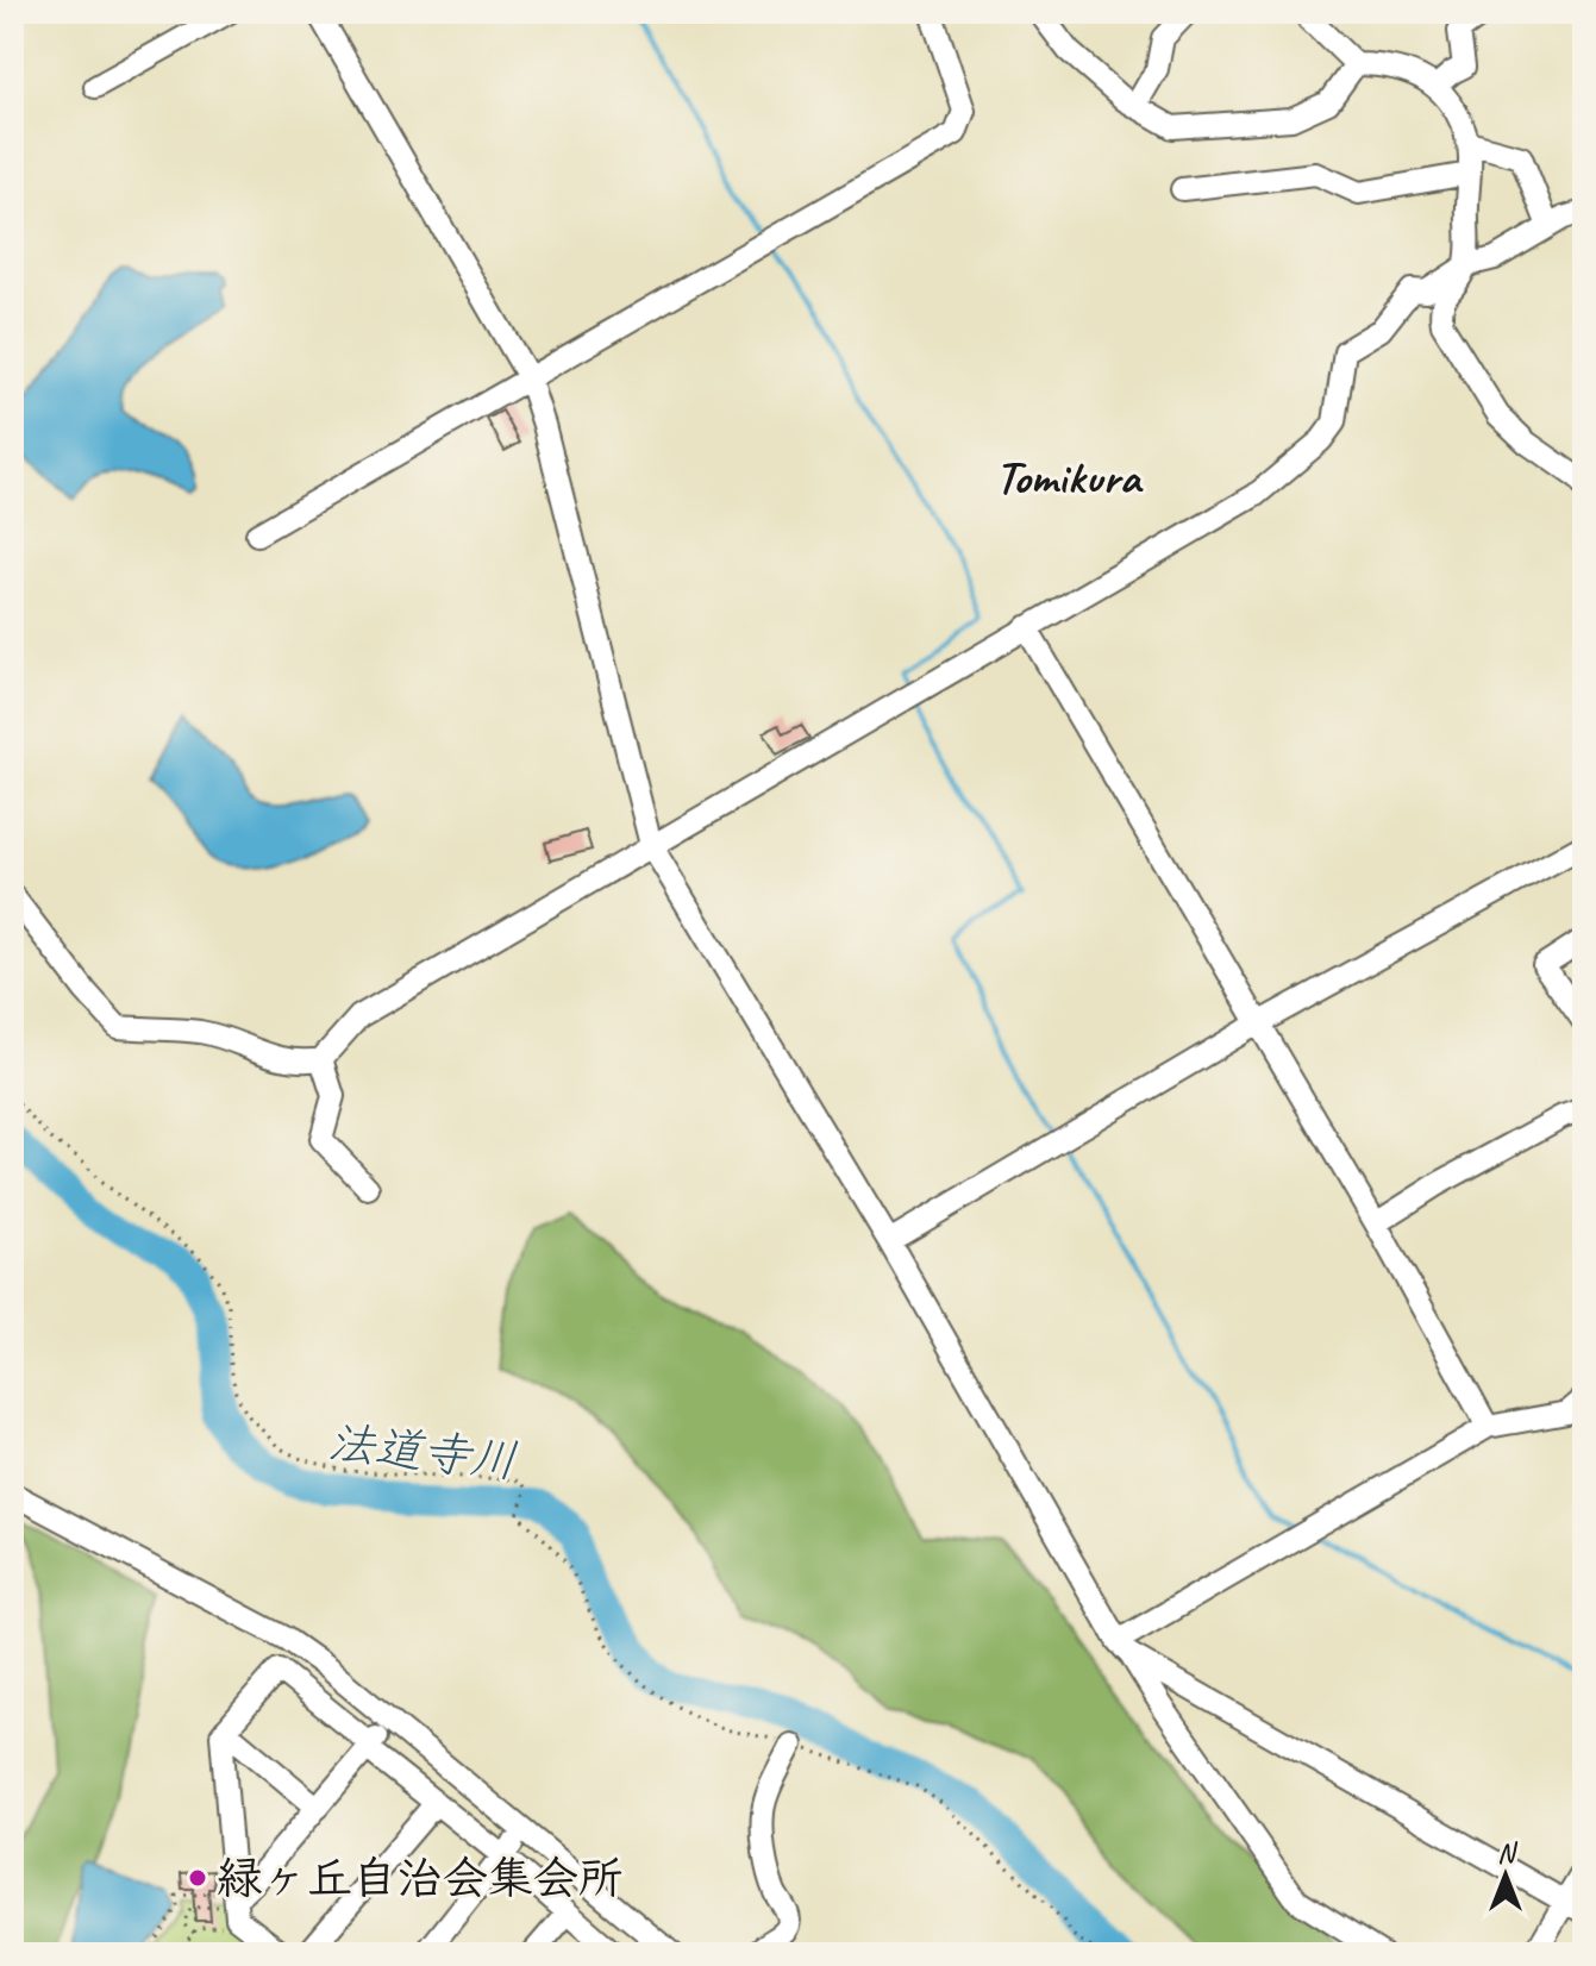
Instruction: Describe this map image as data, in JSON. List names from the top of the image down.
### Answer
{
  "districts": ["Tomikura"],
  "water": ["法道寺川"],
  "places": ["緑ヶ丘自治会集会所"],
  "north": "top"
}
